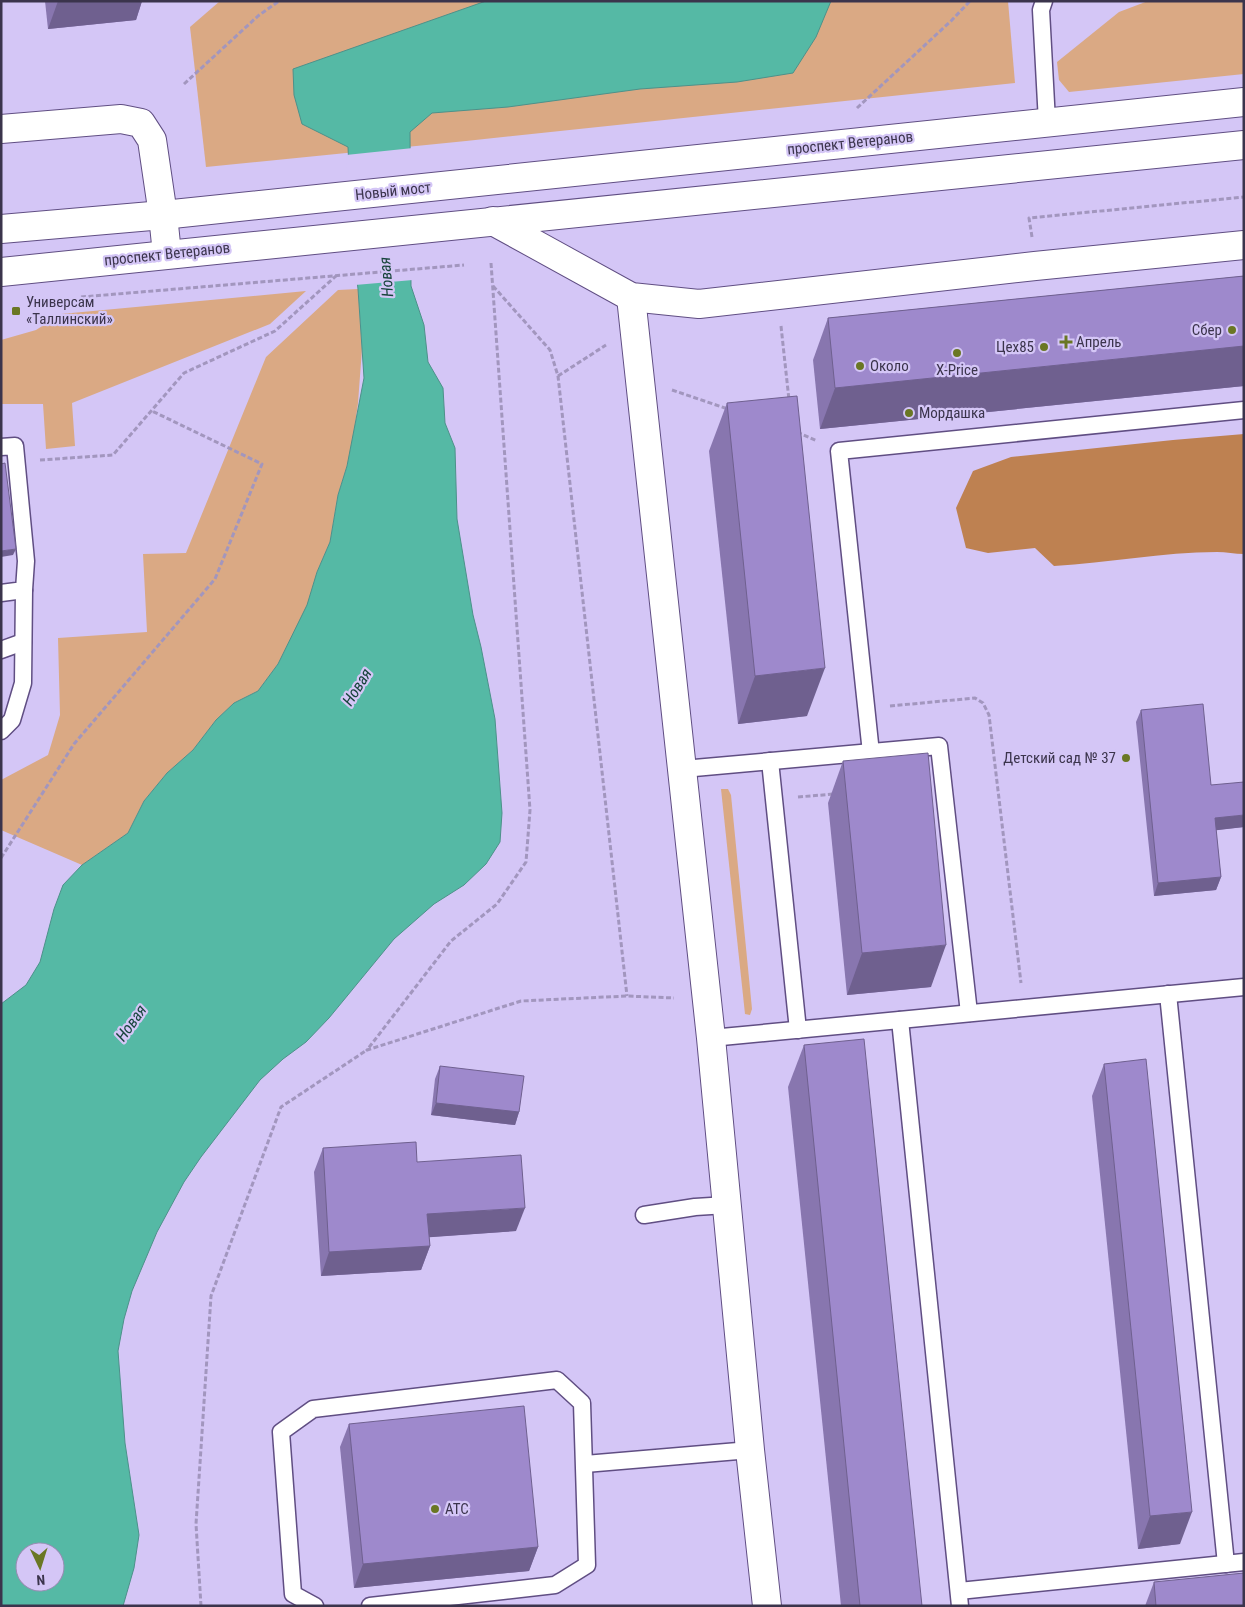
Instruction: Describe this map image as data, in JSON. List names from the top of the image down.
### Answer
{
  "streets": {
    "main road": ["проспект Ветеранов", "Новый мост"]
  },
  "crossings": [
    ["проспект Ветеранов", "Новый мост"]
  ],
  "water": ["Новая"],
  "places": {
    "transit": ["Универсам «Таллинский»"],
    "other": [
      "Сбер",
      "Цех85",
      "X-Price",
      "Около",
      "Мордашка",
      "Детский сад № 37",
      "АТС"
    ],
    "health": ["Апрель"]
  },
  "north": "bottom"
}
